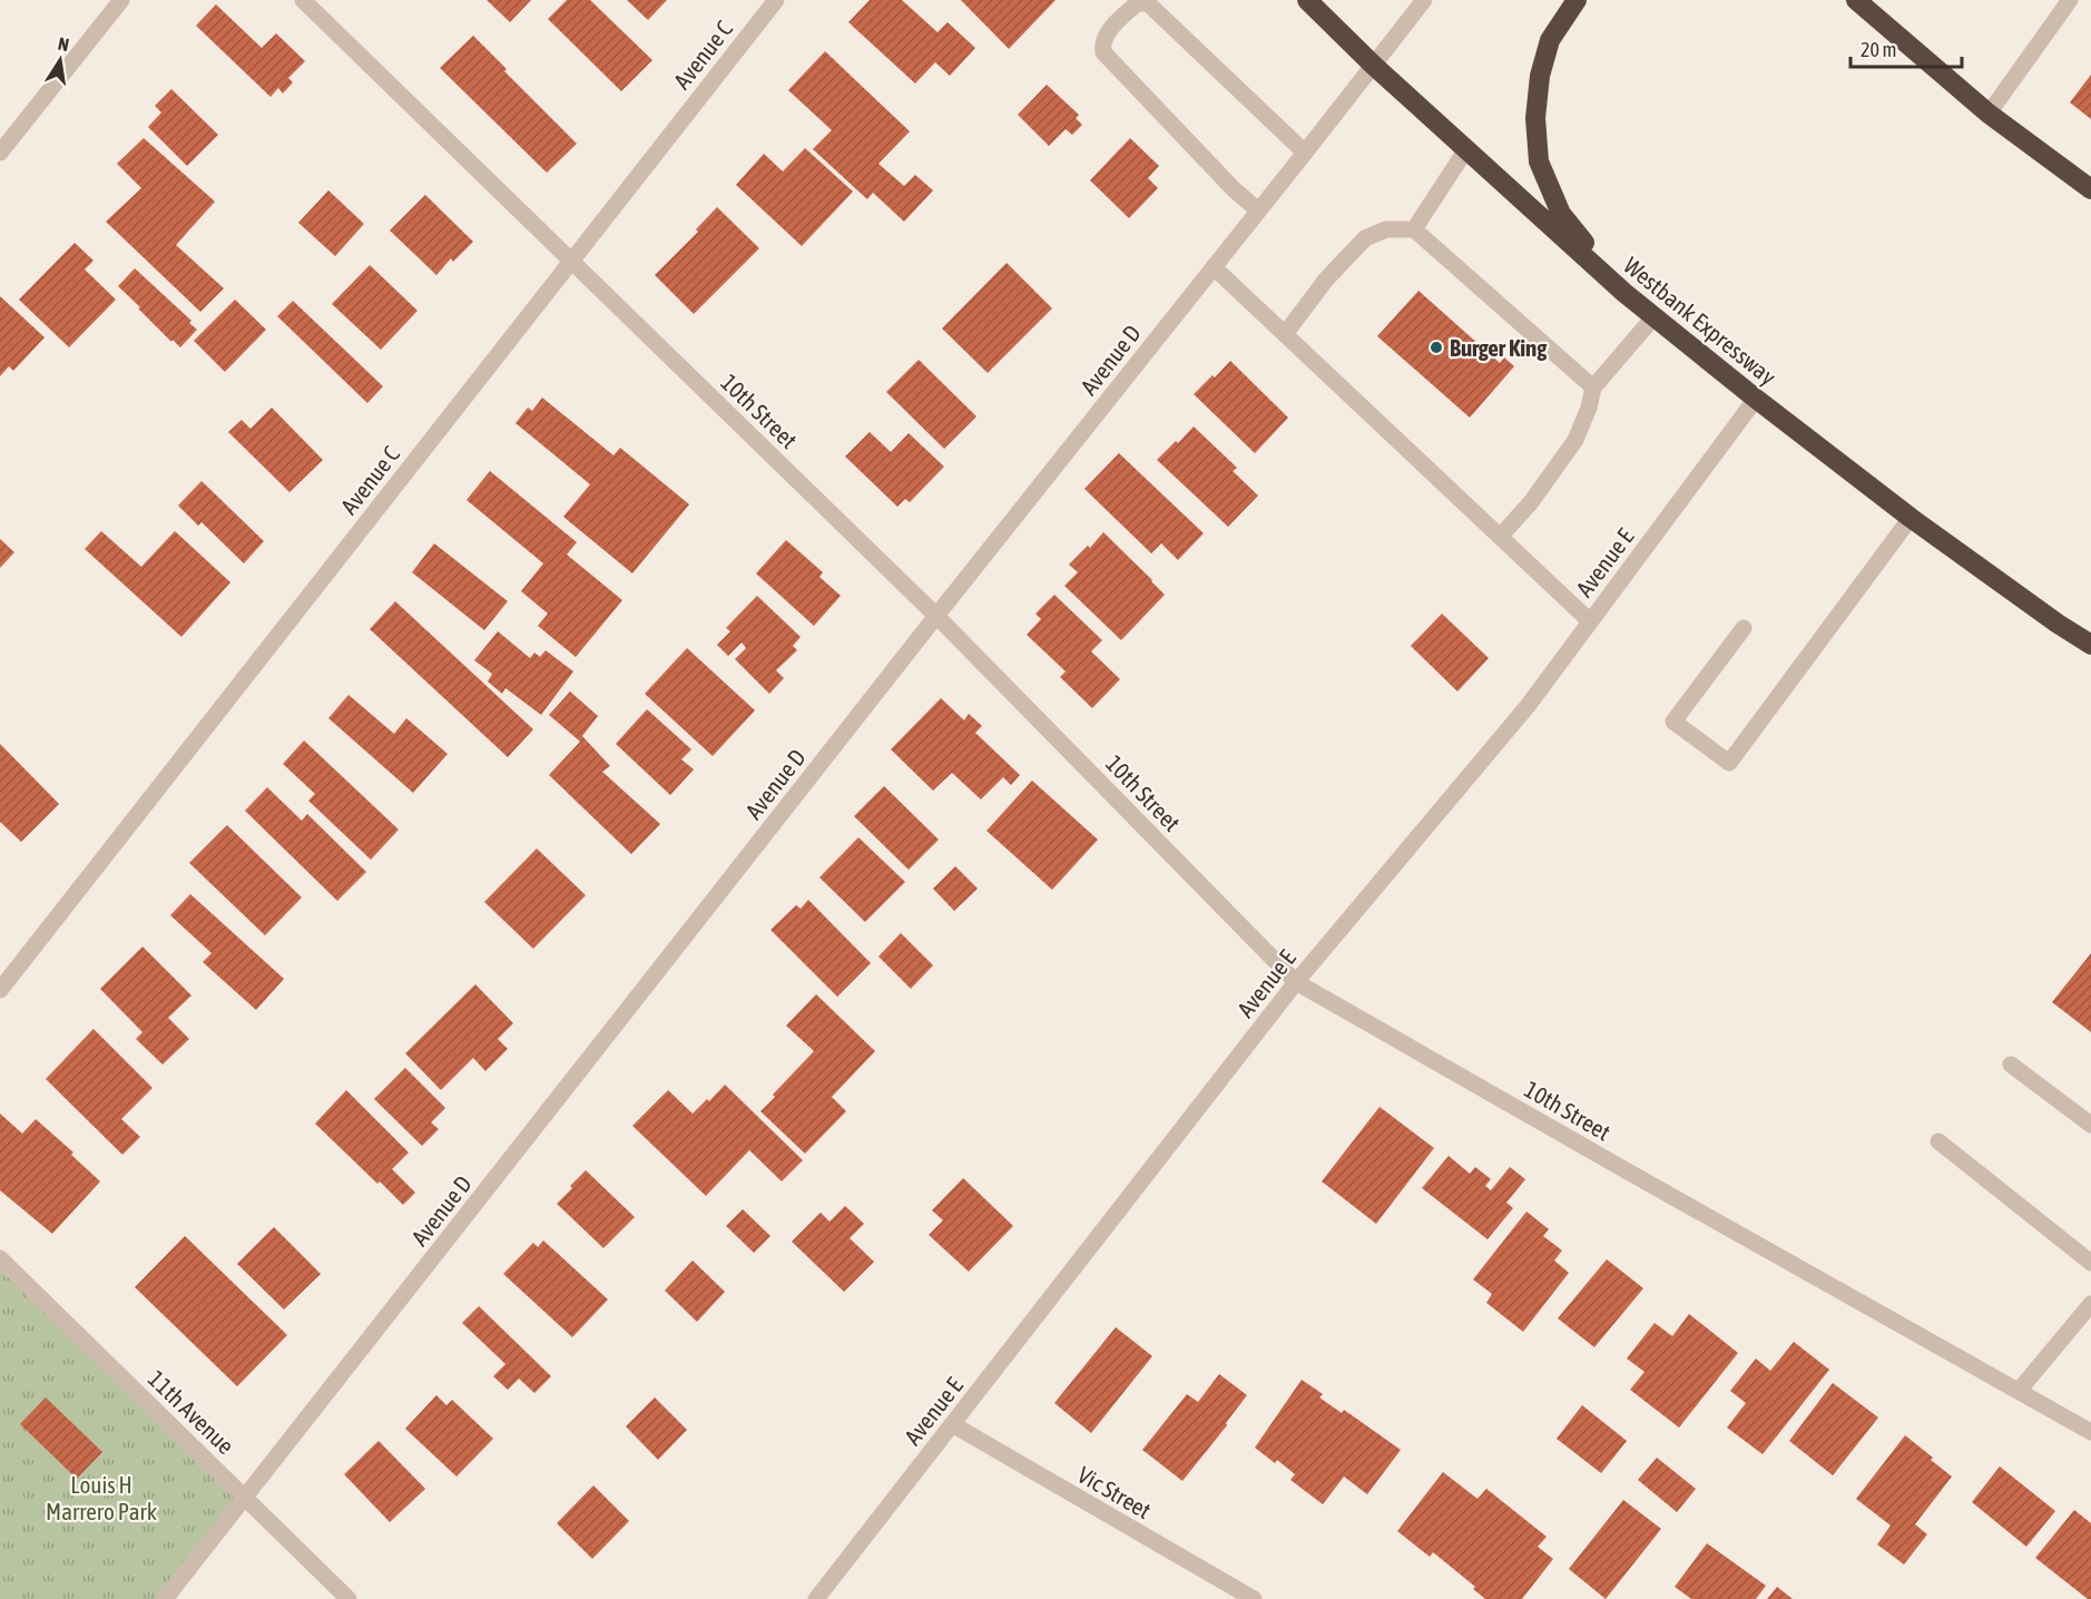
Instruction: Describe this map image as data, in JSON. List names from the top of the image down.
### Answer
{
  "streets": {
    "highway": ["Westbank Expressway"],
    "street": [
      "Avenue C",
      "Avenue D",
      "10th Street",
      "Avenue E",
      "11th Avenue",
      "Vic Street"
    ]
  },
  "crossings": [
    ["Avenue C", "10th Street"],
    ["Westbank Expressway", "Avenue D"],
    ["Westbank Expressway", "Avenue E"],
    ["Avenue D", "10th Street"],
    ["Avenue D", "11th Avenue"],
    ["10th Street", "Avenue E"],
    ["Avenue E", "Vic Street"]
  ],
  "parks": ["Louis H Marrero Park"],
  "places": ["Burger King"],
  "scale_bar": "20 m",
  "north": "top"
}
